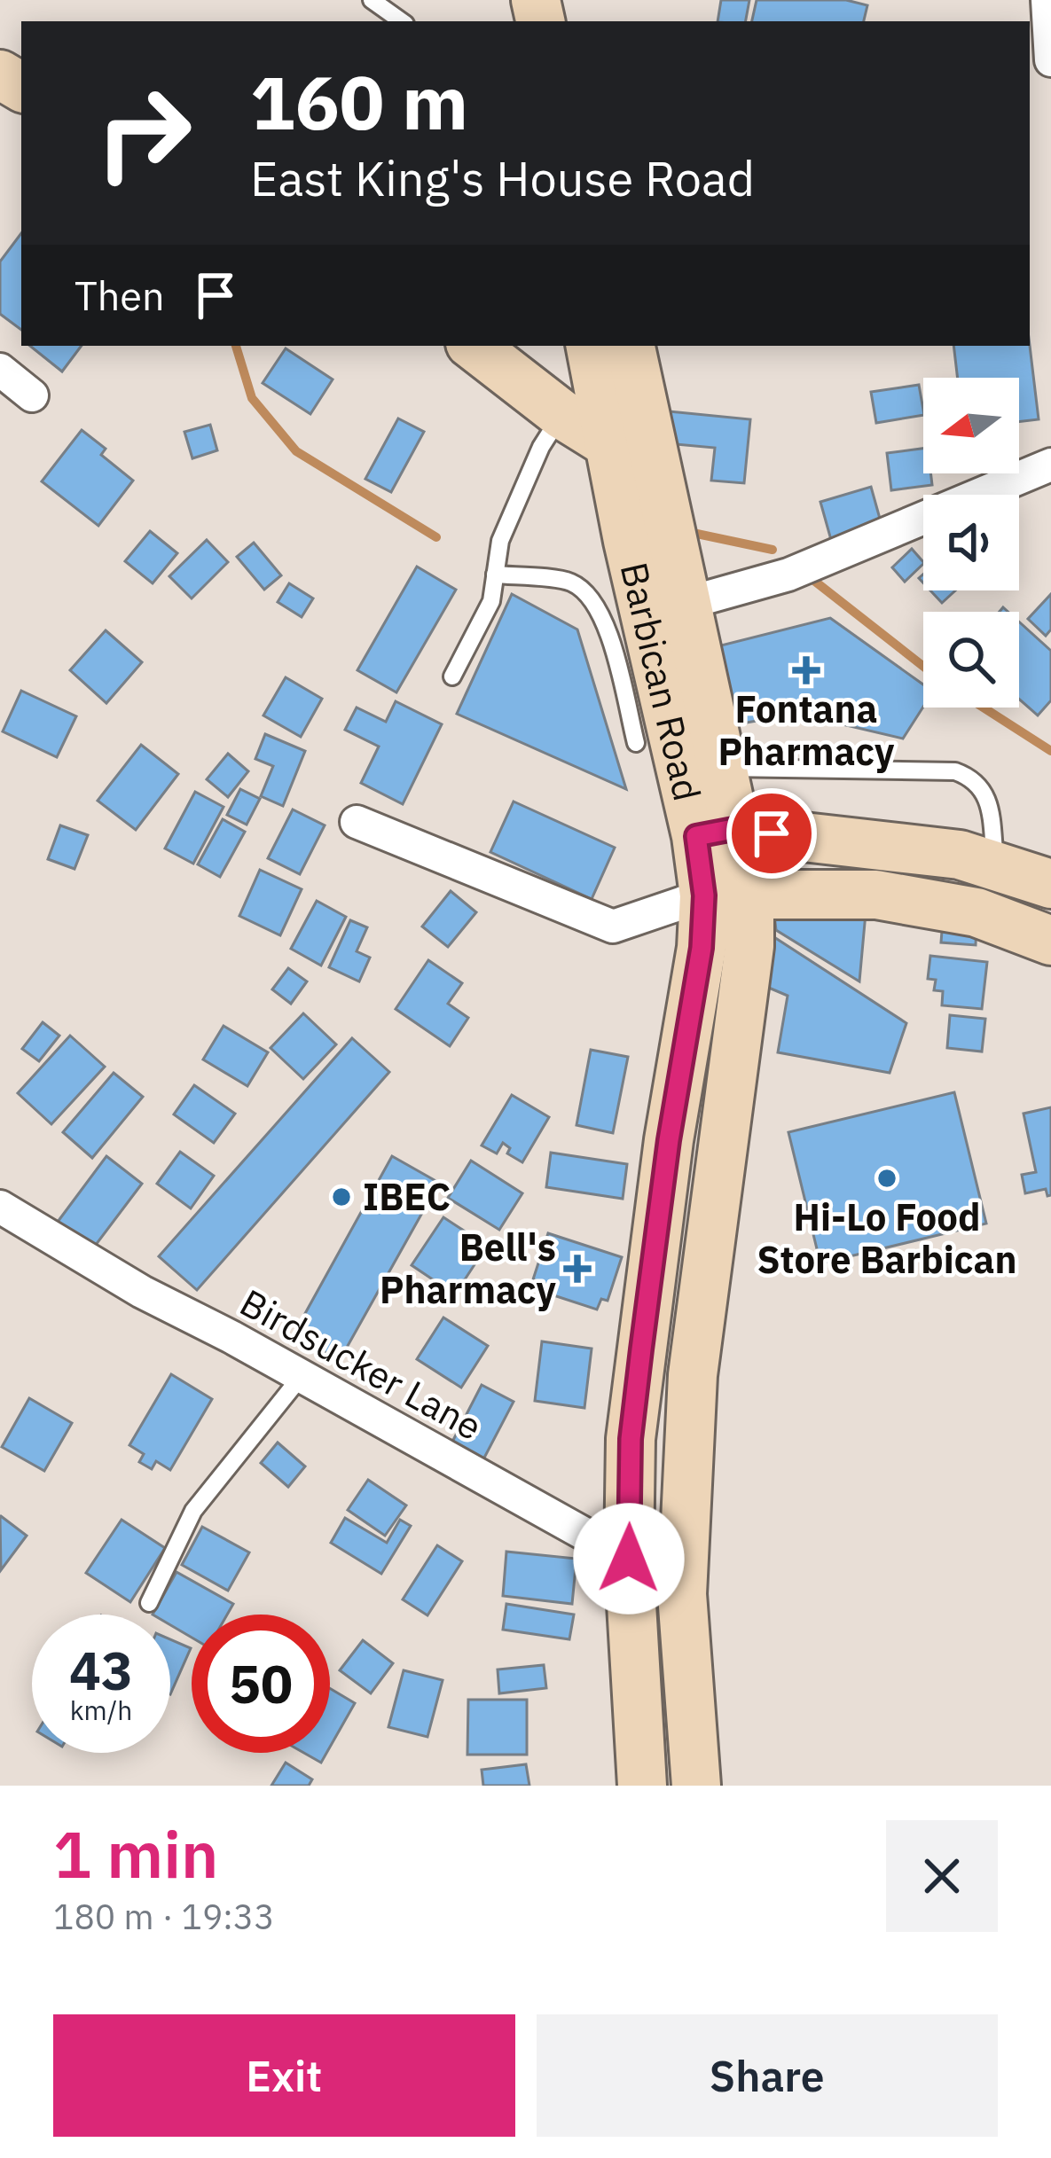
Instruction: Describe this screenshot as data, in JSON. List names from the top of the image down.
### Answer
{
  "streets": {
    "main road": ["Barbican Road"],
    "street": ["Birdsucker Lane"]
  },
  "crossings": [
    ["Barbican Road", "Birdsucker Lane"]
  ],
  "places": {
    "health": ["Fontana Pharmacy", "Bell's Pharmacy"],
    "other": ["Hi-Lo Food Store Barbican", "IBEC"]
  },
  "north": "left",
  "page": {
    "turn": ["160 m", "East King's House Road"],
    "then": "Then",
    "speed": "43 km/h",
    "limit": "50",
    "heading": ["1 min", "180 m · 19:33"],
    "buttons": ["Exit", "Share"]
  }
}
